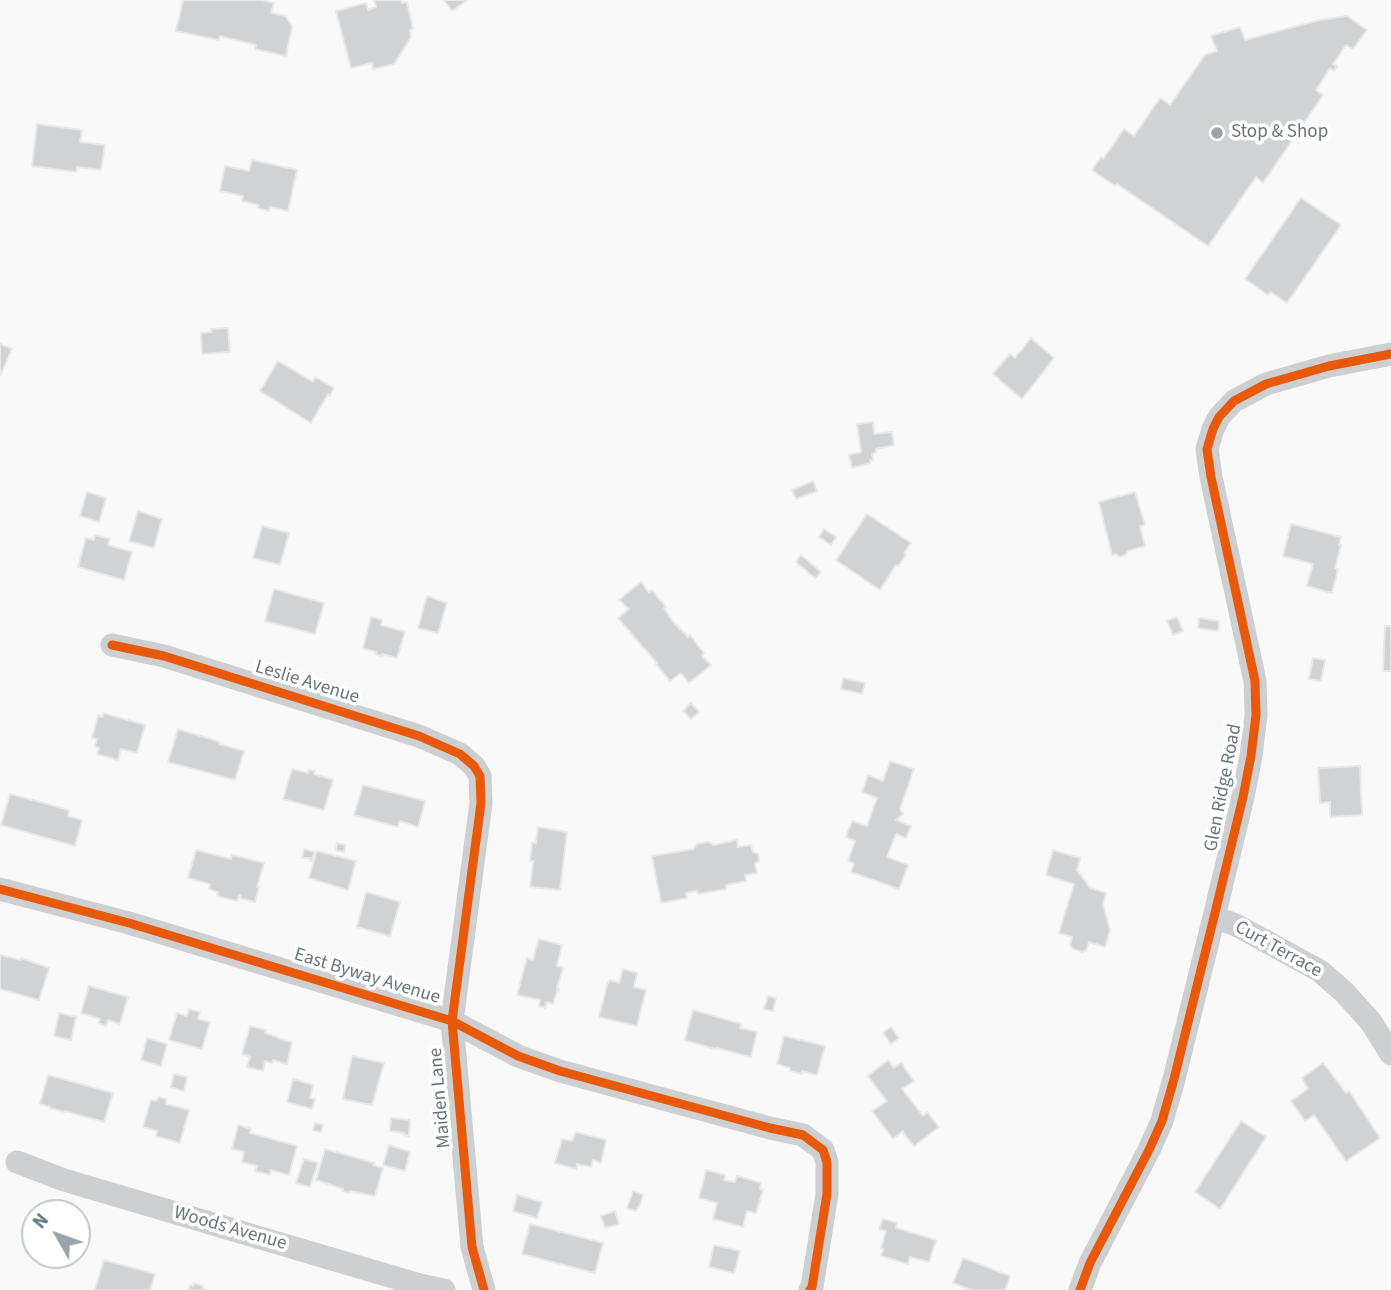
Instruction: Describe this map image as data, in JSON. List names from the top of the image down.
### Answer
{
  "streets": {
    "street": [
      "Leslie Avenue",
      "Glen Ridge Road",
      "Curt Terrace",
      "East Byway Avenue",
      "Maiden Lane",
      "Woods Avenue"
    ]
  },
  "crossings": [
    ["Leslie Avenue", "Maiden Lane"],
    ["Glen Ridge Road", "Curt Terrace"],
    ["East Byway Avenue", "Maiden Lane"]
  ],
  "places": ["Stop & Shop"],
  "north": "top left"
}
